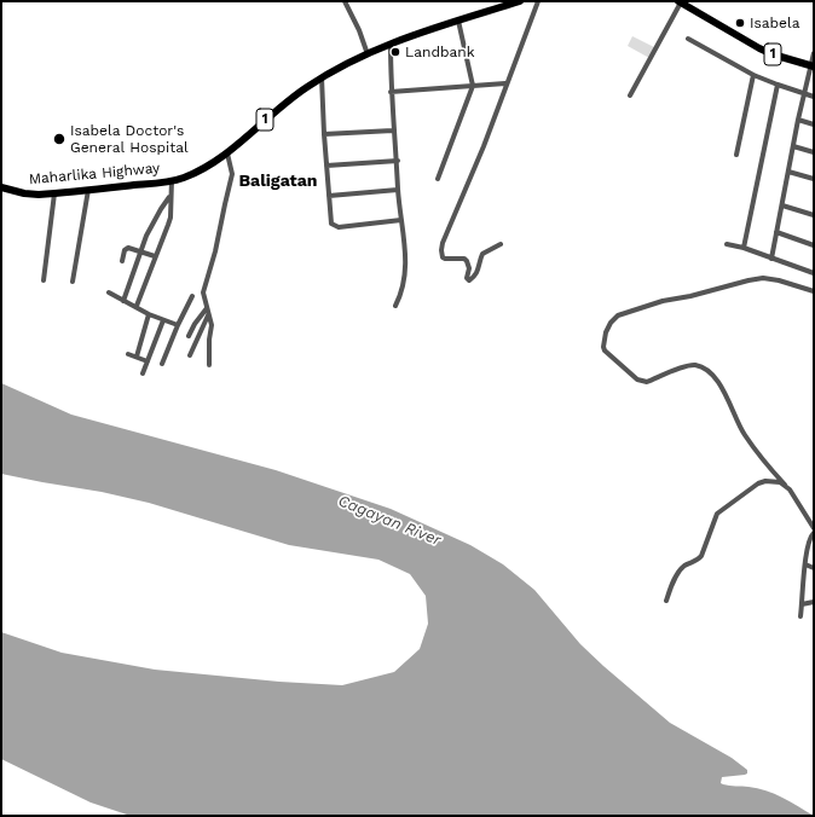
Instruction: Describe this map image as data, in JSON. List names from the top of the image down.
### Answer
{
  "streets": {
    "highway": ["1", "Maharlika Highway"]
  },
  "districts": ["Baligatan"],
  "water": ["Cagayan River"],
  "places": ["Isabela", "Landbank", "Isabela Doctor's General Hospital"]
}
